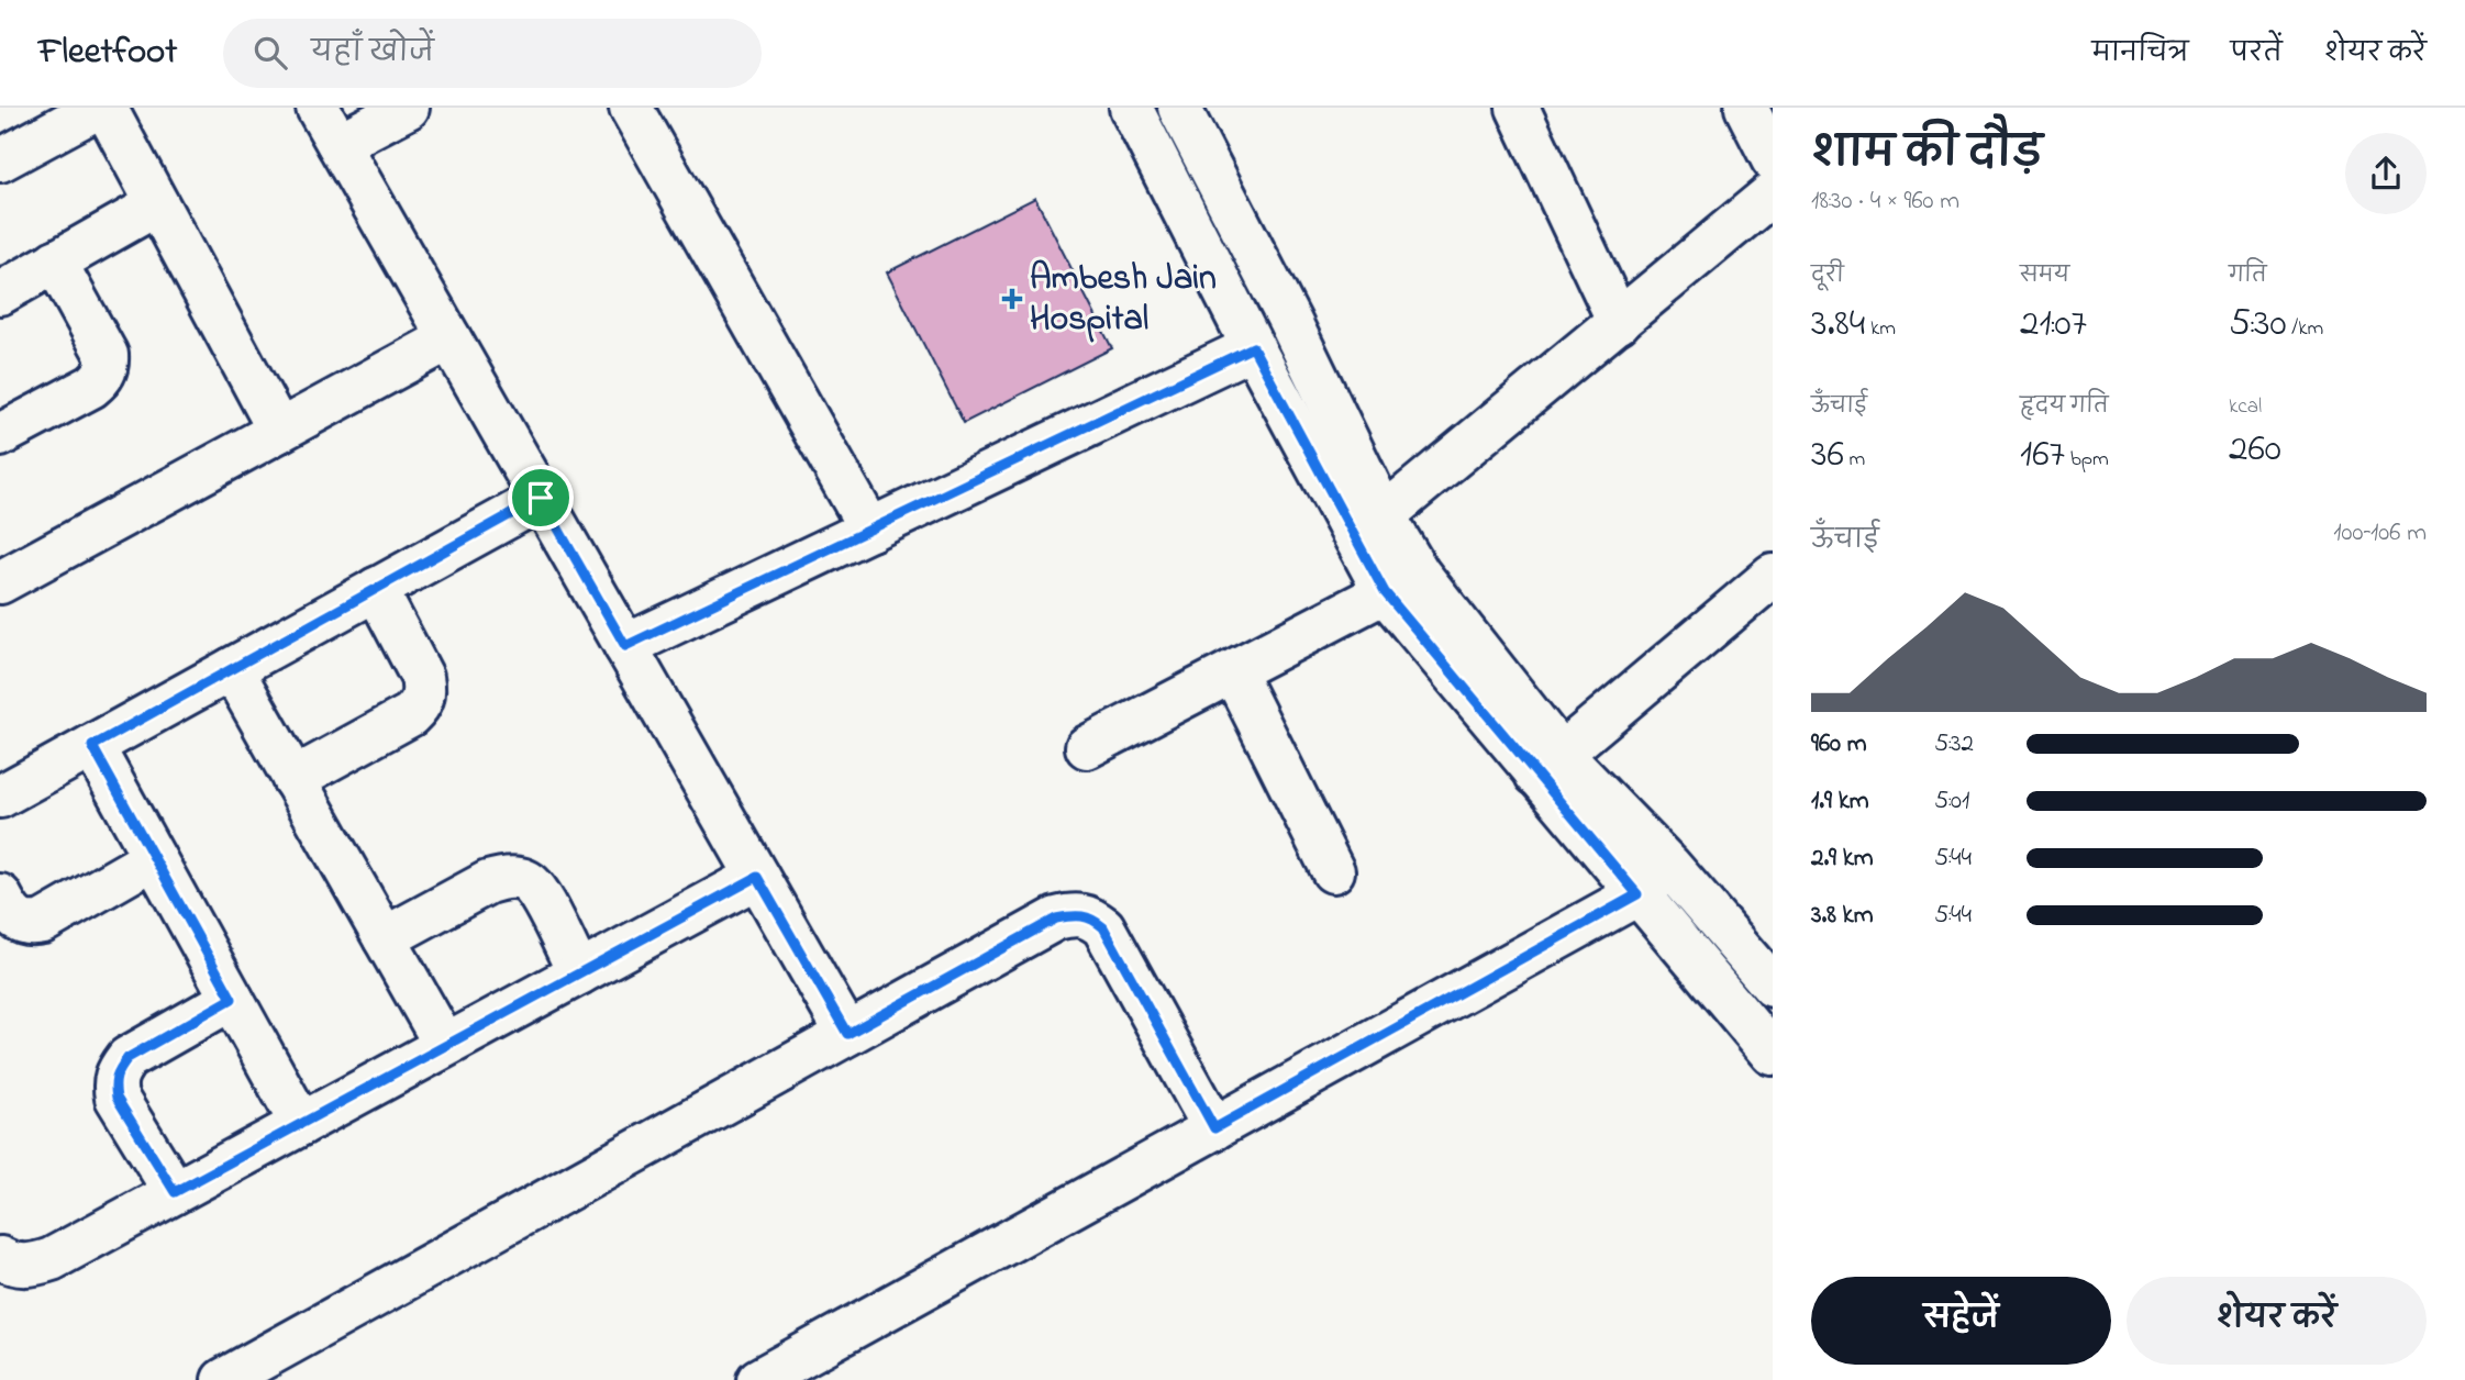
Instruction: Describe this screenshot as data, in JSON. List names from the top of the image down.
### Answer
{
  "places": {
    "health": ["Ambesh Jain Hospital"]
  },
  "page": {
    "header": "Fleetfoot",
    "search": "यहाँ खोजें",
    "nav": ["मानचित्र", "परतें", "शेयर करें"],
    "heading": ["शाम की दौड़", "18:30 · 4 × 960 m"],
    "stats": [
      ["दूरी", "3.84 km"],
      ["समय", "21:07"],
      ["गति", "5:30 /km"],
      ["ऊँचाई", "36 m"],
      ["हृदय गति", "167 bpm"],
      ["kcal", "260"]
    ],
    "chart": ["ऊँचाई", "100–106 m"],
    "list": [
      {
        "name": "960 m",
        "note": "5:32"
      },
      {
        "name": "1.9 km",
        "note": "5:01"
      },
      {
        "name": "2.9 km",
        "note": "5:44"
      },
      {
        "name": "3.8 km",
        "note": "5:44"
      }
    ],
    "buttons": ["सहेजें", "शेयर करें"]
  }
}
